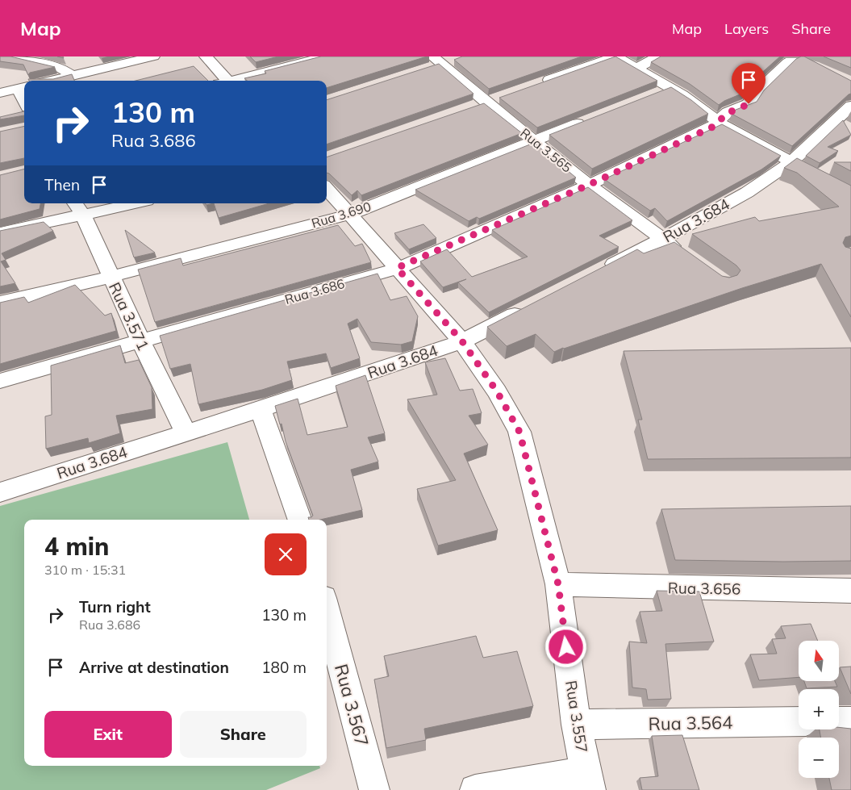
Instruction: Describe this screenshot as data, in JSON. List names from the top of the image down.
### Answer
{
  "streets": {
    "street": [
      "Rua 3.565",
      "Rua 3.690",
      "Rua 3.684",
      "Rua 3.686",
      "Rua 3.571",
      "Rua 3.656",
      "Rua 3.567",
      "Rua 3.557",
      "Rua 3.564"
    ]
  },
  "crossings": [
    ["Rua 3.565", "Rua 3.690"],
    ["Rua 3.565", "Rua 3.684"],
    ["Rua 3.565", "Rua 3.686"],
    ["Rua 3.690", "Rua 3.571"],
    ["Rua 3.690", "Rua 3.557"],
    ["Rua 3.684", "Rua 3.571"],
    ["Rua 3.684", "Rua 3.557"],
    ["Rua 3.686", "Rua 3.571"],
    ["Rua 3.686", "Rua 3.557"],
    ["Rua 3.656", "Rua 3.557"],
    ["Rua 3.557", "Rua 3.564"]
  ],
  "north": "top",
  "page": {
    "header": "Map",
    "nav": ["Map", "Layers", "Share"],
    "turn": ["130 m", "Rua 3.686"],
    "then": "Then",
    "heading": ["4 min", "310 m · 15:31"],
    "list": [
      {
        "name": "Turn right",
        "note": "Rua 3.686",
        "value": "130 m"
      },
      {
        "name": "Arrive at destination",
        "value": "180 m"
      }
    ],
    "map_buttons": ["+", "−"],
    "buttons": ["Exit", "Share"]
  }
}
